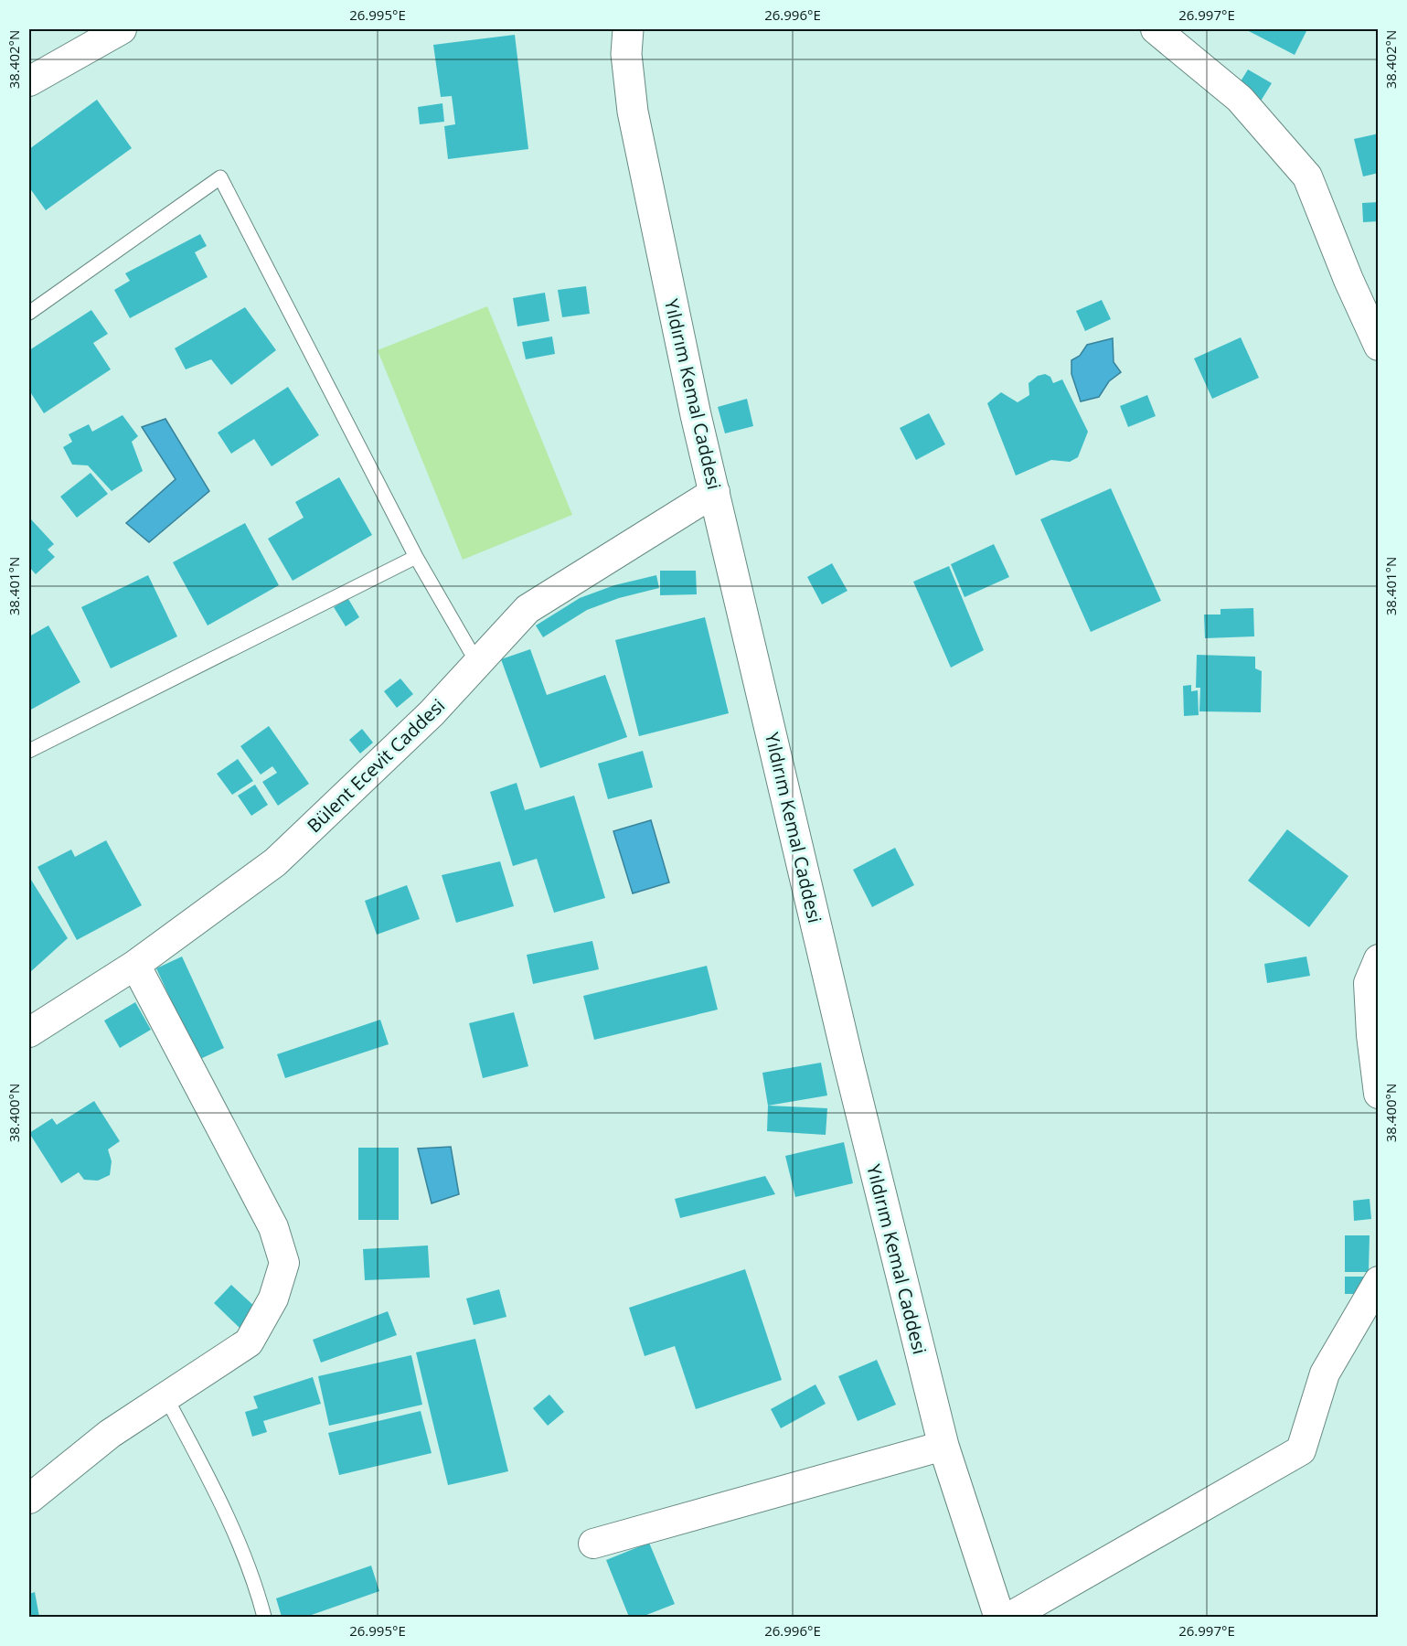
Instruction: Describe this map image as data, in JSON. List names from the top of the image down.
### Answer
{
  "streets": {
    "street": ["Yıldırım Kemal Caddesi", "Bülent Ecevit Caddesi"]
  },
  "crossings": [
    ["Yıldırım Kemal Caddesi", "Bülent Ecevit Caddesi"]
  ],
  "coordinates": [
    "26.995°E",
    "26.996°E",
    "26.997°E",
    "38.402°N",
    "38.401°N",
    "38.400°N"
  ]
}
